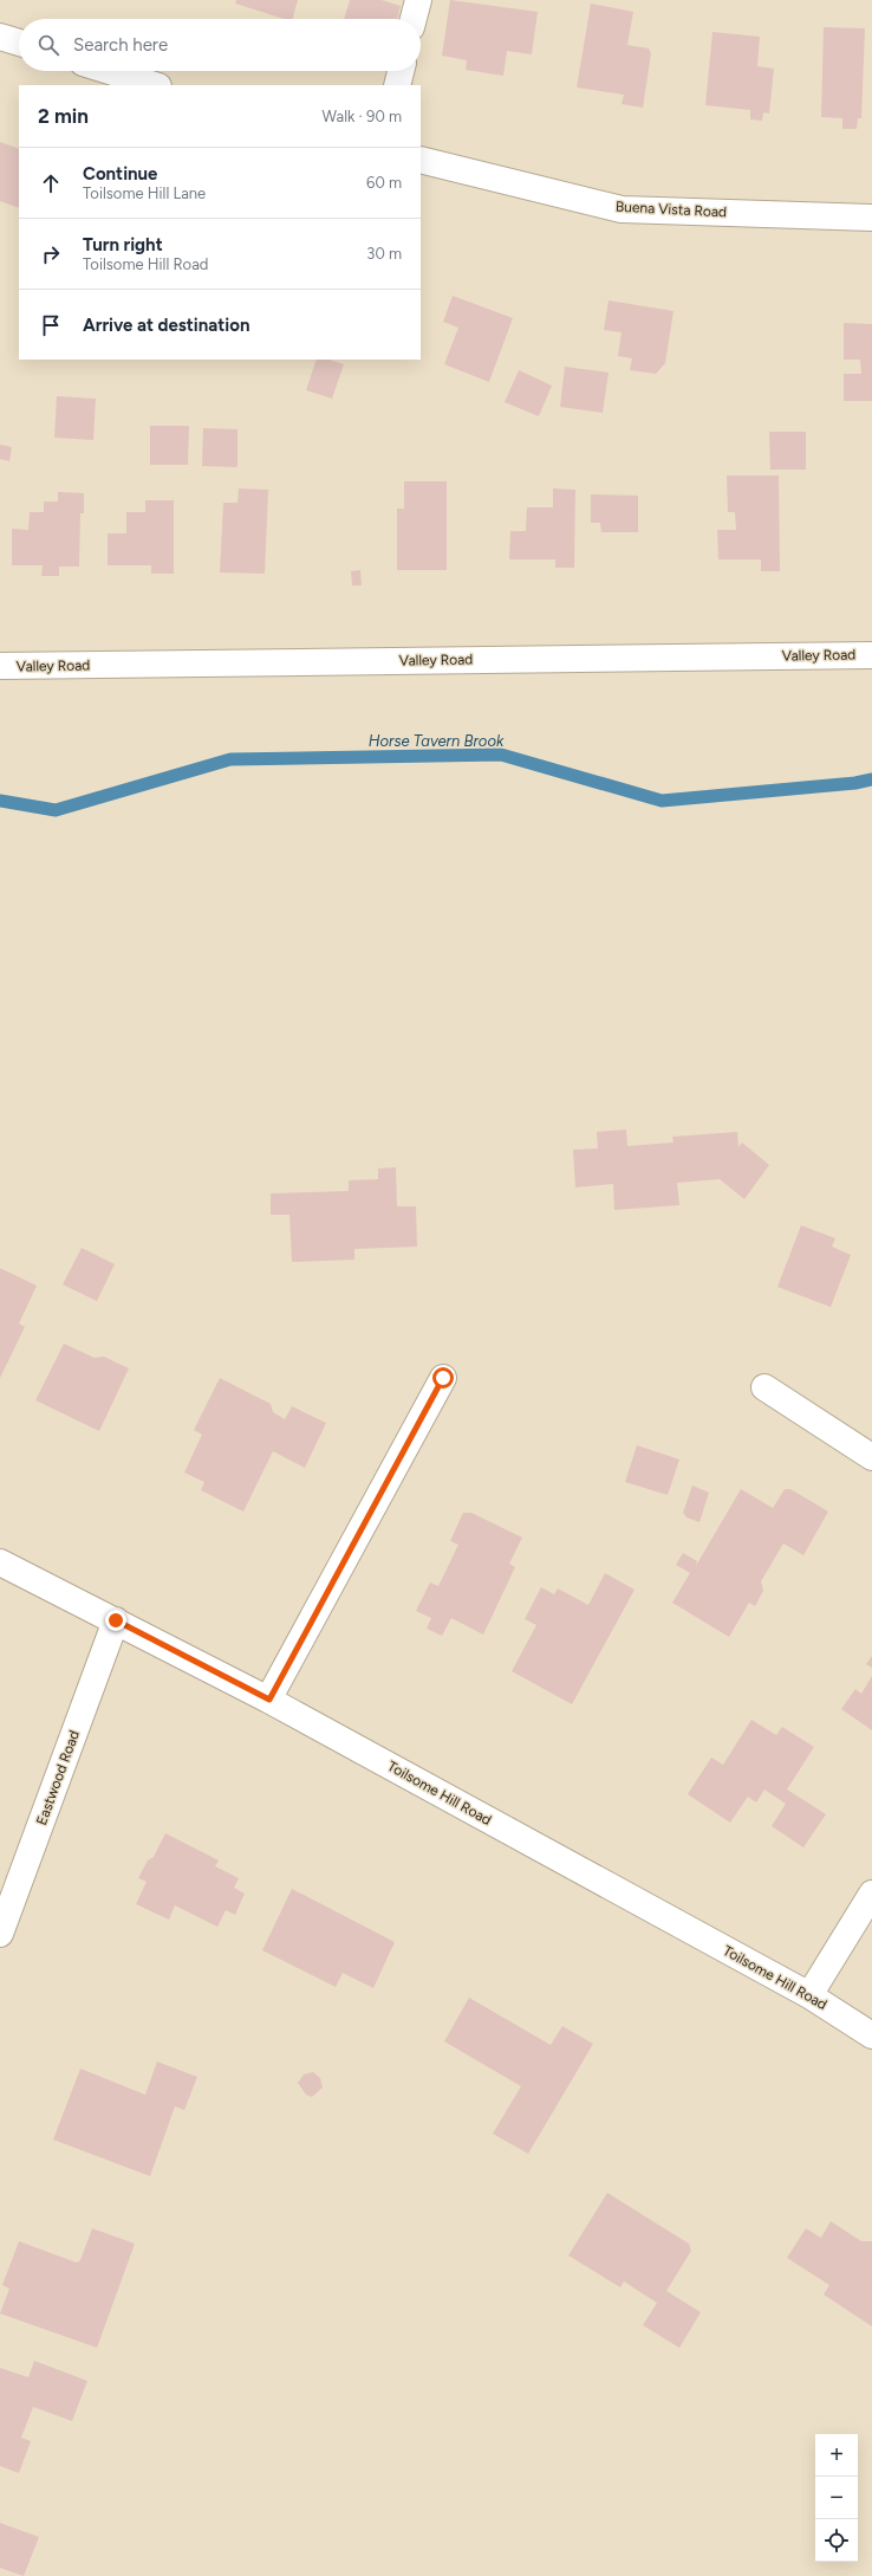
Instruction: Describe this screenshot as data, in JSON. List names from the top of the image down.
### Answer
{
  "streets": {
    "street": [
      "Buena Vista Road",
      "Valley Road",
      "Eastwood Road",
      "Toilsome Hill Road"
    ]
  },
  "crossings": [
    ["Eastwood Road", "Toilsome Hill Road"]
  ],
  "water": ["Horse Tavern Brook"],
  "page": {
    "search": "Search here",
    "heading": ["2 min", "Walk · 90 m"],
    "list": [
      ["Continue", "Toilsome Hill Lane", "60 m"],
      ["Turn right", "Toilsome Hill Road", "30 m"],
      "Arrive at destination"
    ],
    "map_buttons": ["+", "−"]
  }
}
